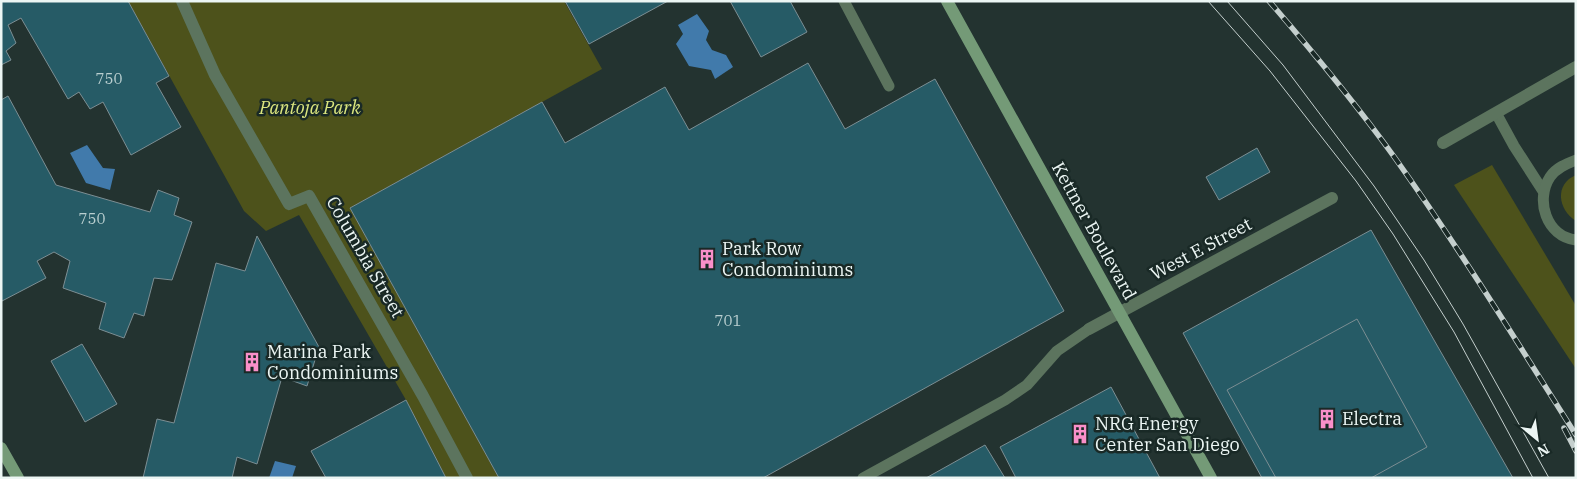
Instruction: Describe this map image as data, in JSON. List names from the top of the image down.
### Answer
{
  "streets": {
    "main road": ["Kettner Boulevard"],
    "street": ["West E Street", "Columbia Street"]
  },
  "crossings": [
    ["Kettner Boulevard", "West E Street"]
  ],
  "parks": ["Pantoja Park"],
  "places": {
    "building": [
      "Park Row Condominiums",
      "Marina Park Condominiums",
      "Electra",
      "NRG Energy Center San Diego"
    ]
  },
  "house_numbers": ["750", "750", "701"],
  "north": "bottom right"
}
